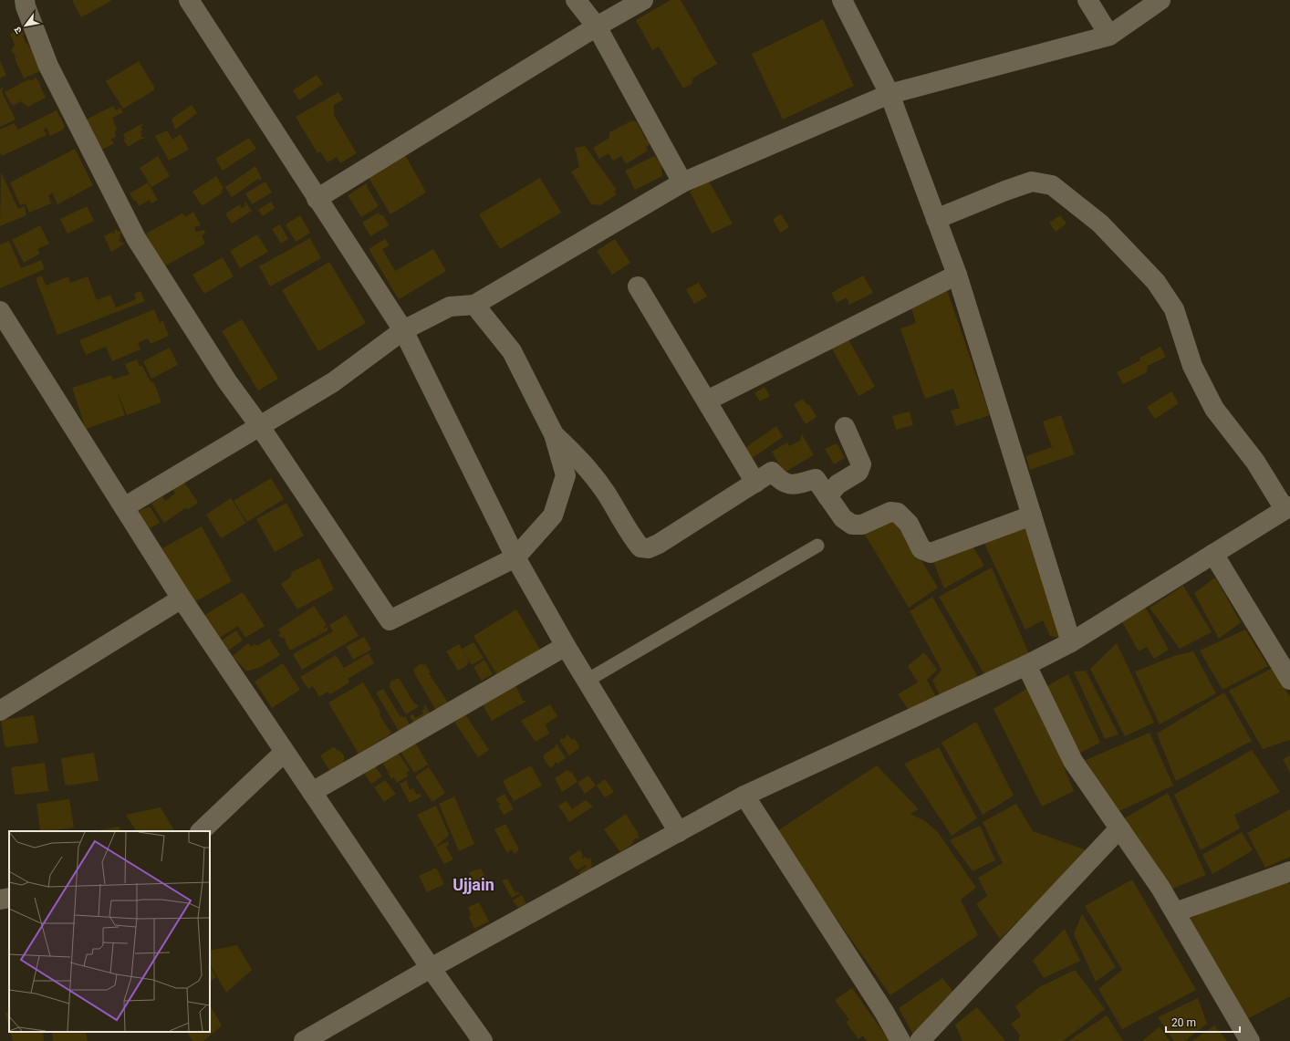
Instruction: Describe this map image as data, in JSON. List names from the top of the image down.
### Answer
{
  "districts": ["Ujjain"],
  "scale_bar": "20 m",
  "north": "bottom left"
}
